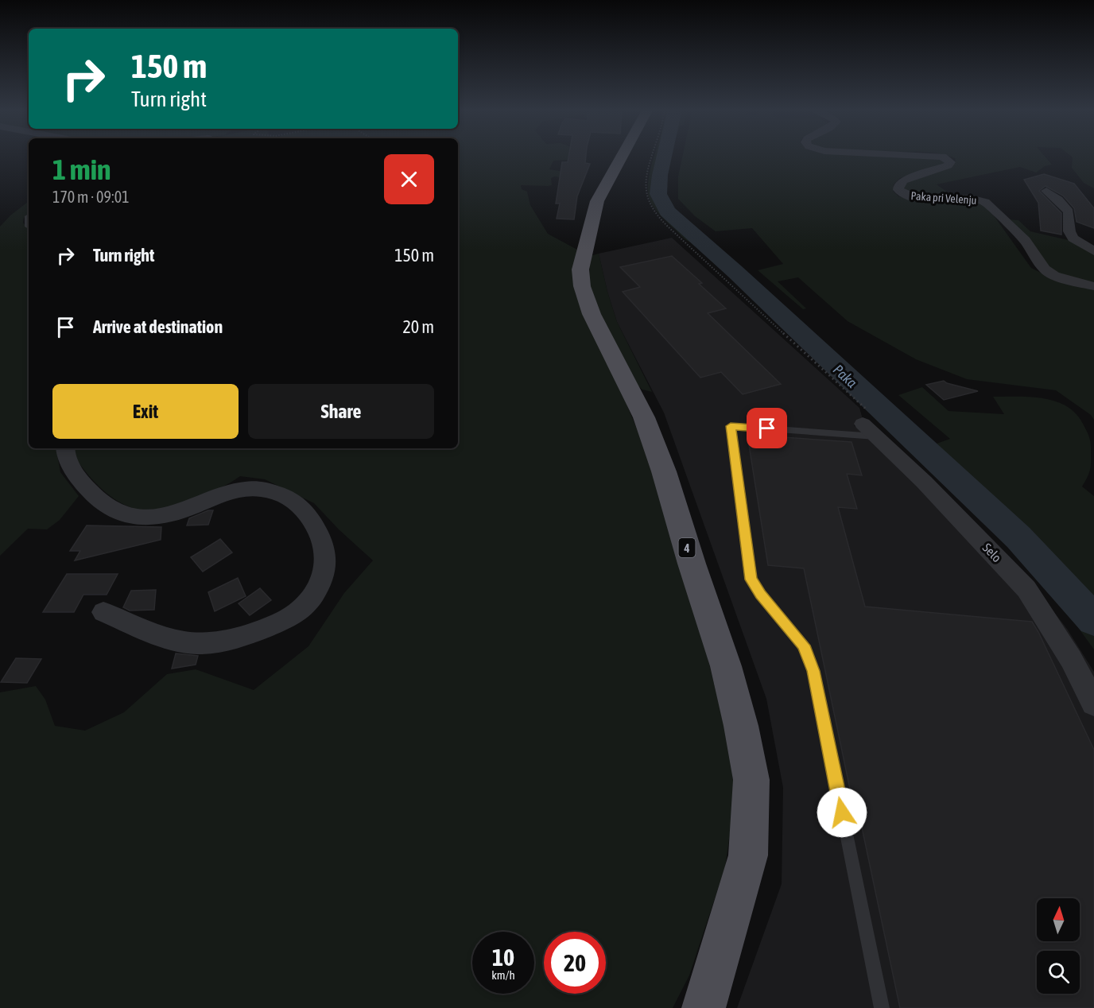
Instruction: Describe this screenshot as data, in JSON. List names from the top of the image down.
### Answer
{
  "streets": {
    "main road": ["4"],
    "street": ["Paka pri Velenju", "Selo"]
  },
  "water": ["Paka"],
  "north": "top",
  "page": {
    "turn": ["150 m", "Turn right"],
    "heading": ["1 min", "170 m · 09:01"],
    "list": [
      {
        "name": "Turn right",
        "value": "150 m"
      },
      {
        "name": "Arrive at destination",
        "value": "20 m"
      }
    ],
    "buttons": ["Exit", "Share"],
    "speed": "10 km/h",
    "limit": "20"
  }
}
